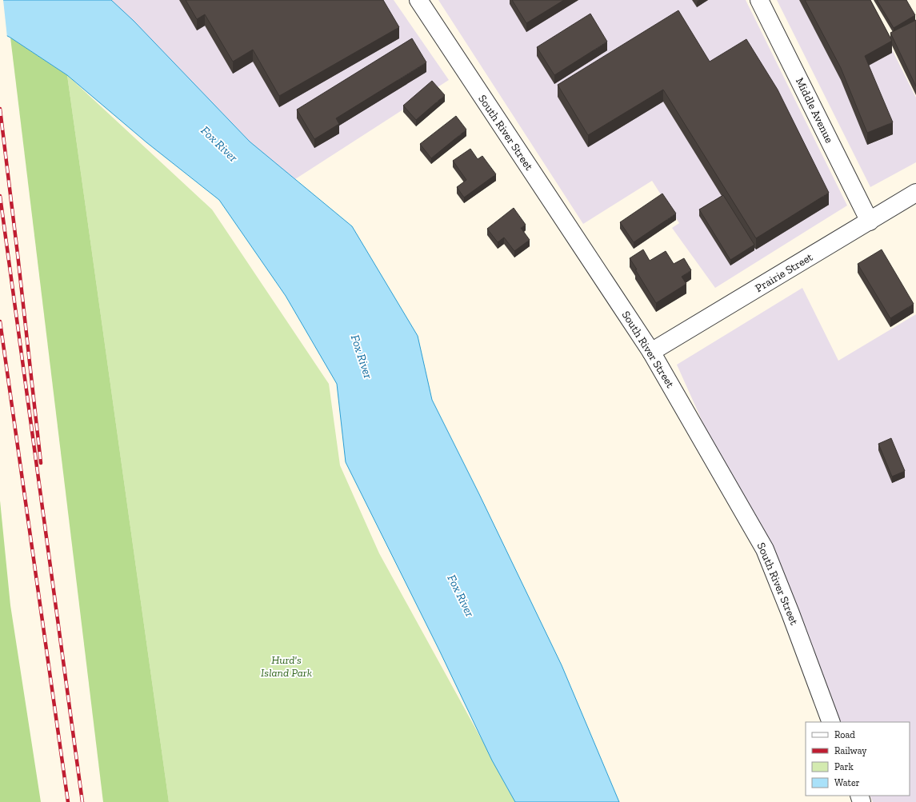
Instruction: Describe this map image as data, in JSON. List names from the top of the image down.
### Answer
{
  "streets": {
    "street": ["Middle Avenue", "South River Street", "Prairie Street"]
  },
  "crossings": [
    ["Middle Avenue", "Prairie Street"],
    ["South River Street", "Prairie Street"]
  ],
  "water": ["Fox River"],
  "parks": ["Hurd's Island Park"],
  "legend": [
    "Road",
    "Railway",
    "Park",
    "Water"
  ]
}
